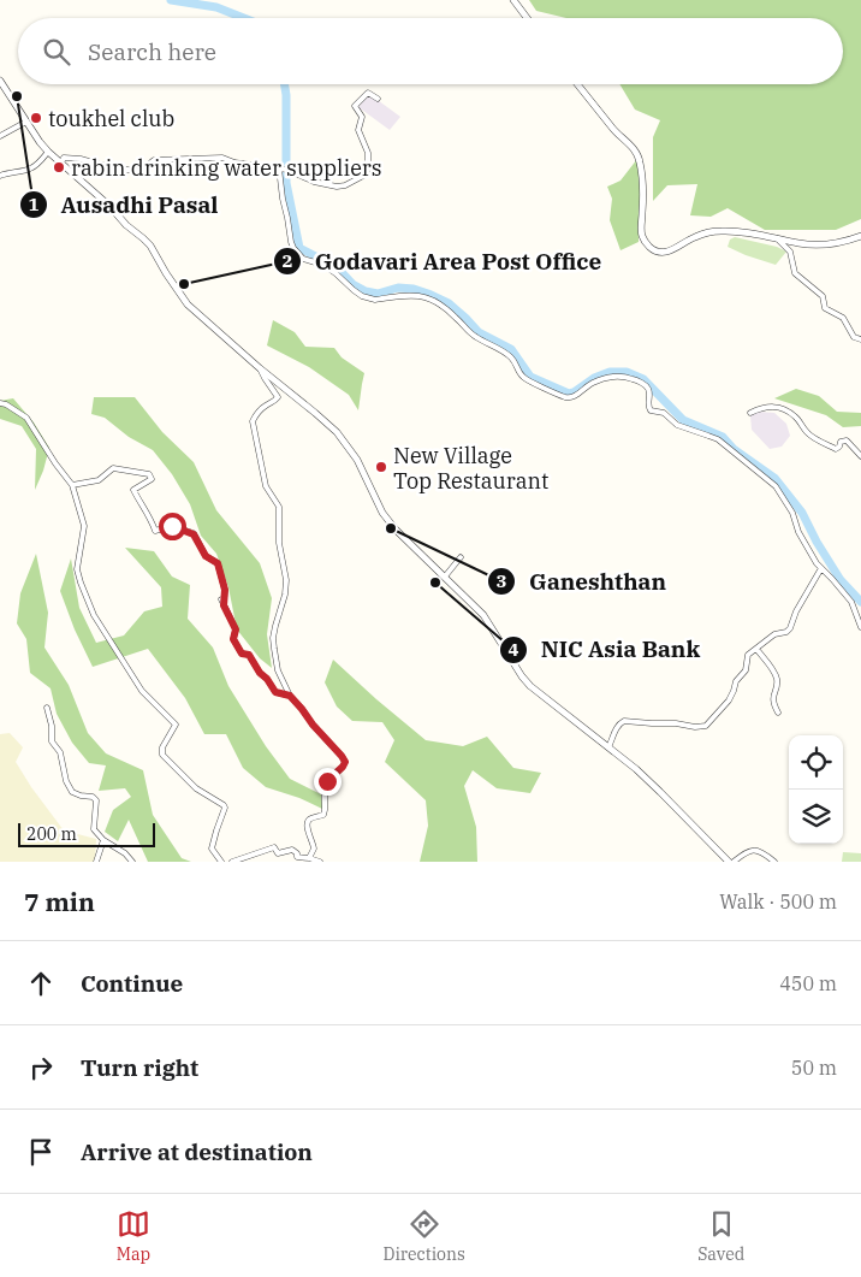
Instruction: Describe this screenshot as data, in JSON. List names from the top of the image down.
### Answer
{
  "places": [
    "Ausadhi Pasal",
    "toukhel club",
    "rabin drinking water suppliers",
    "Godavari Area Post Office",
    "New Village Top Restaurant",
    "Ganeshthan",
    "NIC Asia Bank"
  ],
  "scale_bar": "200 m",
  "page": {
    "search": "Search here",
    "scale": "200 m",
    "heading": ["7 min", "Walk · 500 m"],
    "list": [
      ["Continue", "450 m"],
      ["Turn right", "50 m"],
      "Arrive at destination"
    ],
    "nav": ["Map", "Directions", "Saved"]
  }
}
